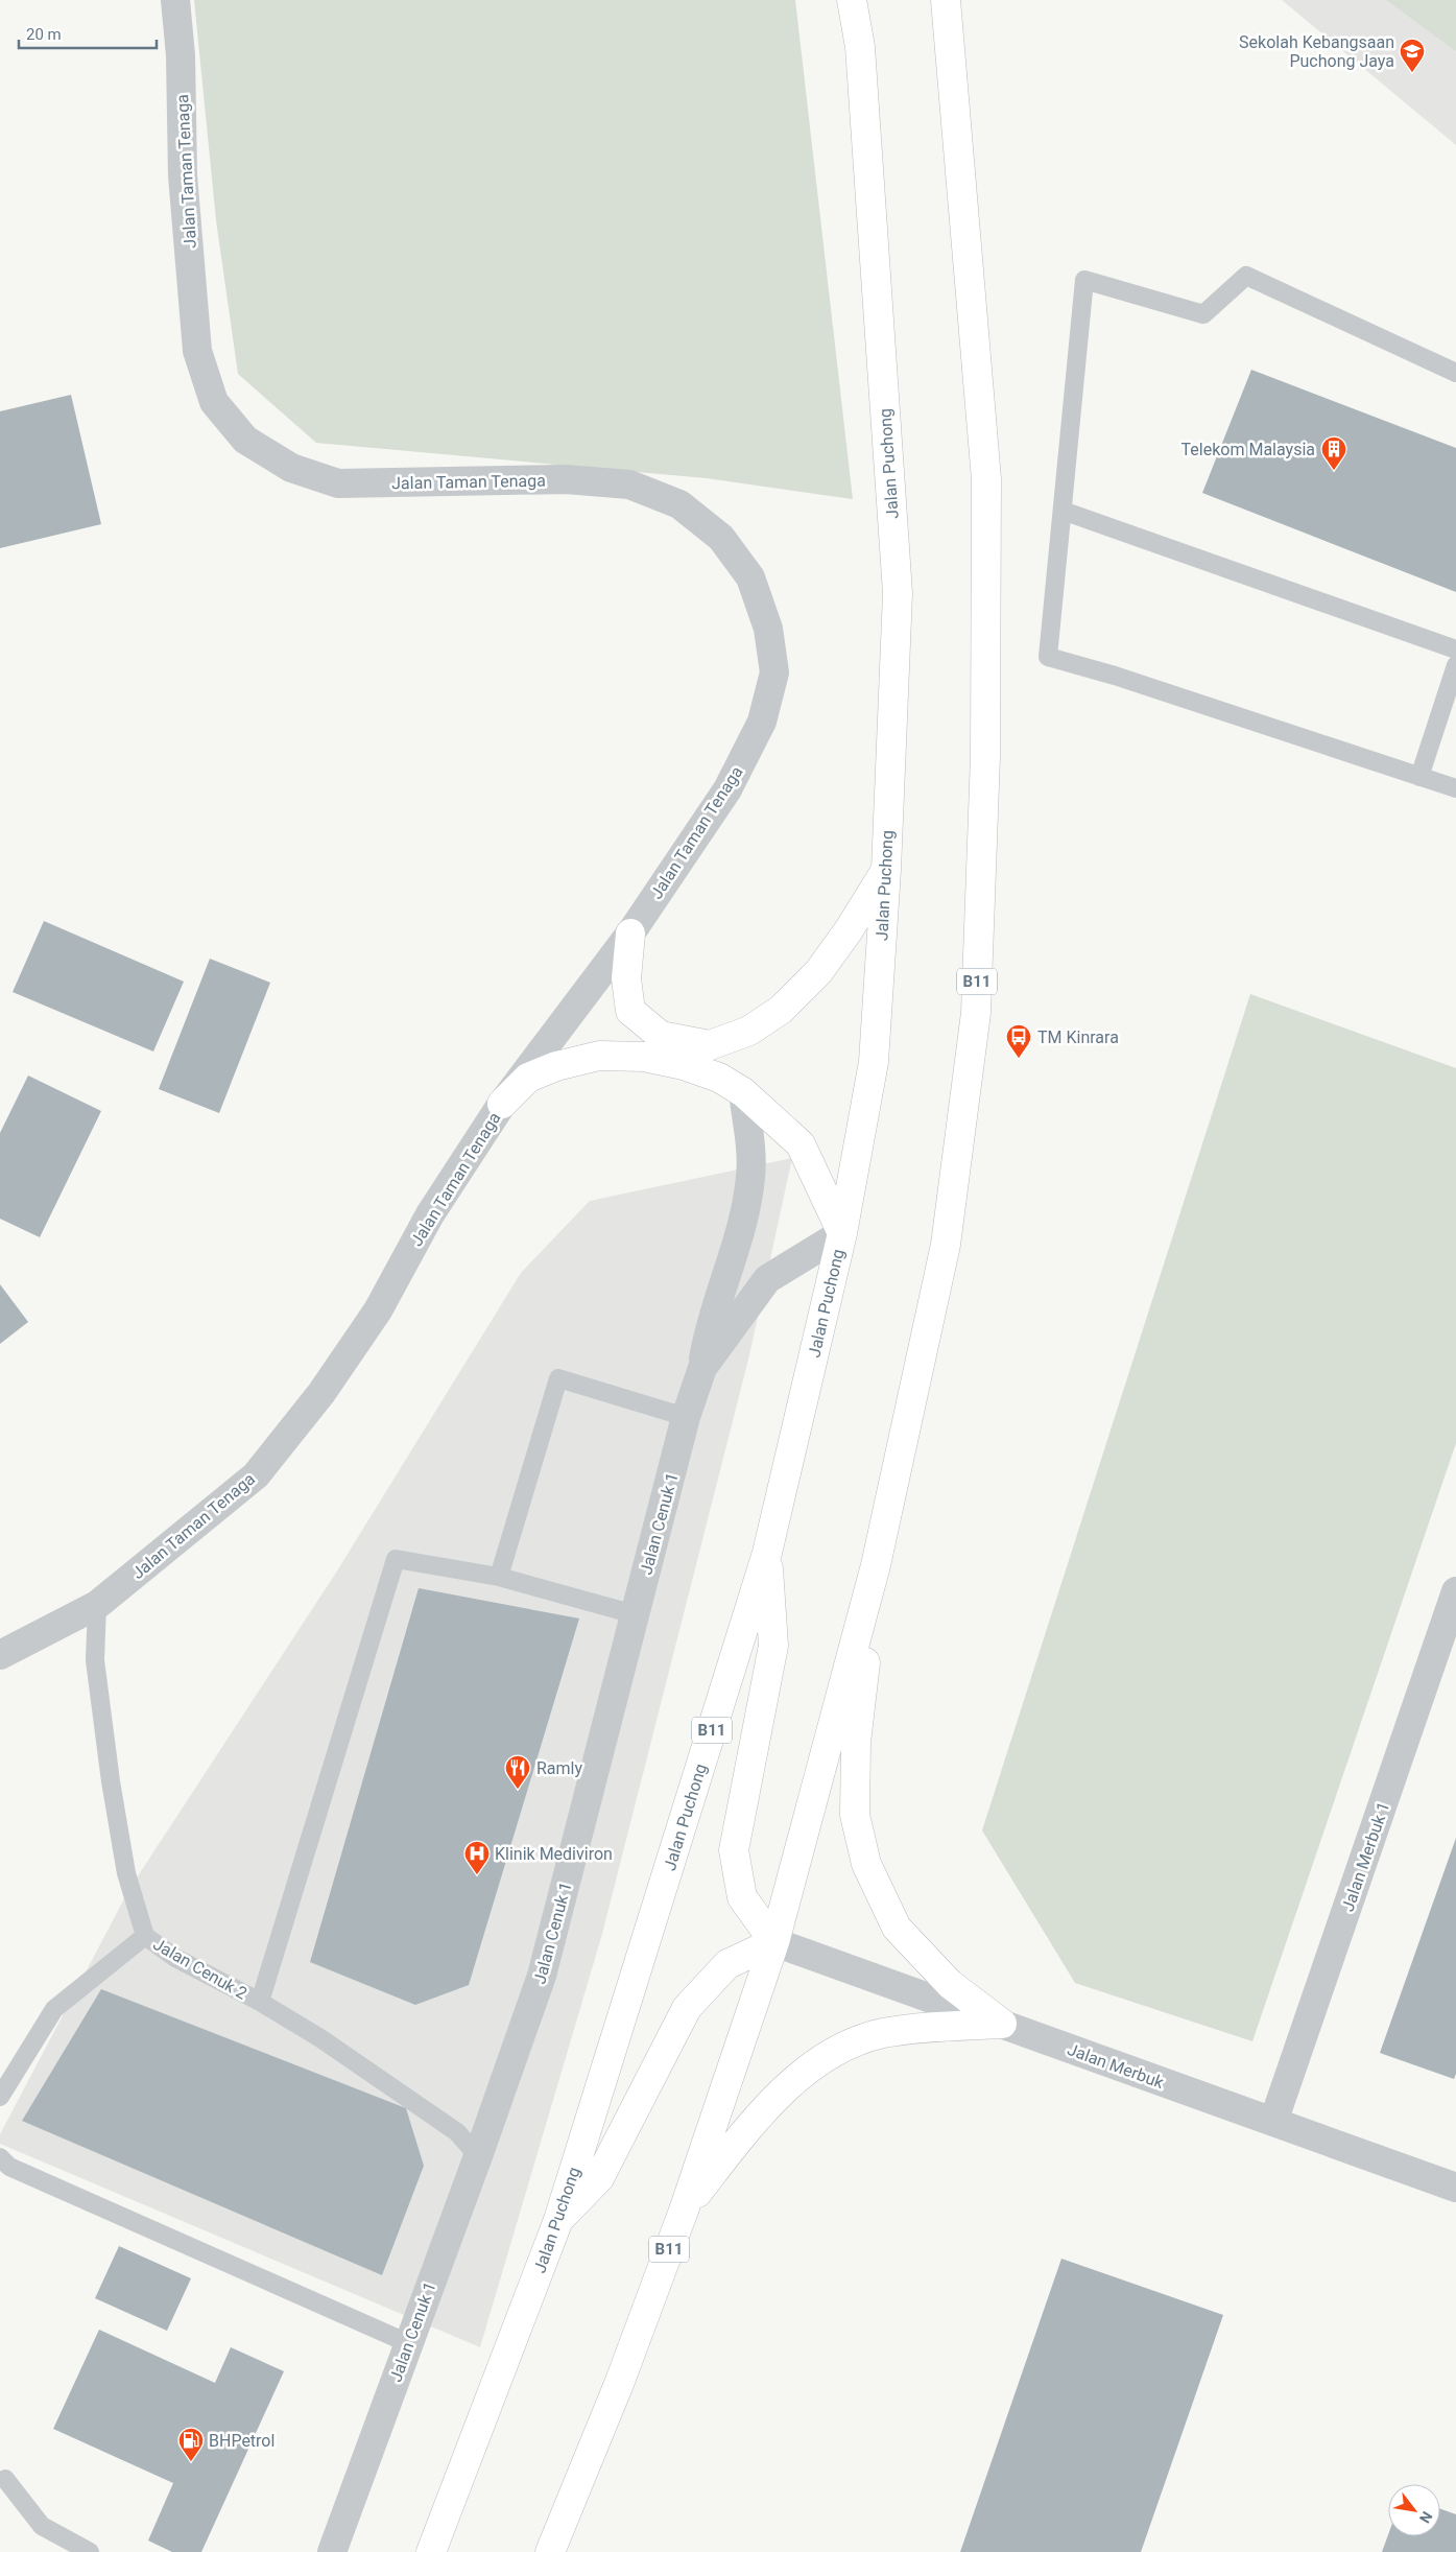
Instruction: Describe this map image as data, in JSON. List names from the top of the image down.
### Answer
{
  "streets": {
    "main road": ["Jalan Puchong", "B11"],
    "street": [
      "Jalan Taman Tenaga",
      "Jalan Cenuk 1",
      "Jalan Merbuk 1",
      "Jalan Merbuk"
    ],
    "lane": ["Jalan Cenuk 2"]
  },
  "crossings": [
    ["Jalan Taman Tenaga", "Jalan Cenuk 2"],
    ["Jalan Puchong", "Jalan Cenuk 1"],
    ["B11", "Jalan Merbuk"],
    ["Jalan Cenuk 1", "Jalan Cenuk 2"],
    ["Jalan Merbuk 1", "Jalan Merbuk"]
  ],
  "places": {
    "school or university": ["Sekolah Kebangsaan Puchong Jaya"],
    "building": ["Telekom Malaysia"],
    "bus stop": ["TM Kinrara"],
    "restaurant": ["Ramly"],
    "hospital": ["Klinik Mediviron"],
    "fuel station": ["BHPetrol"]
  },
  "scale_bar": "20 m",
  "north": "bottom right"
}
